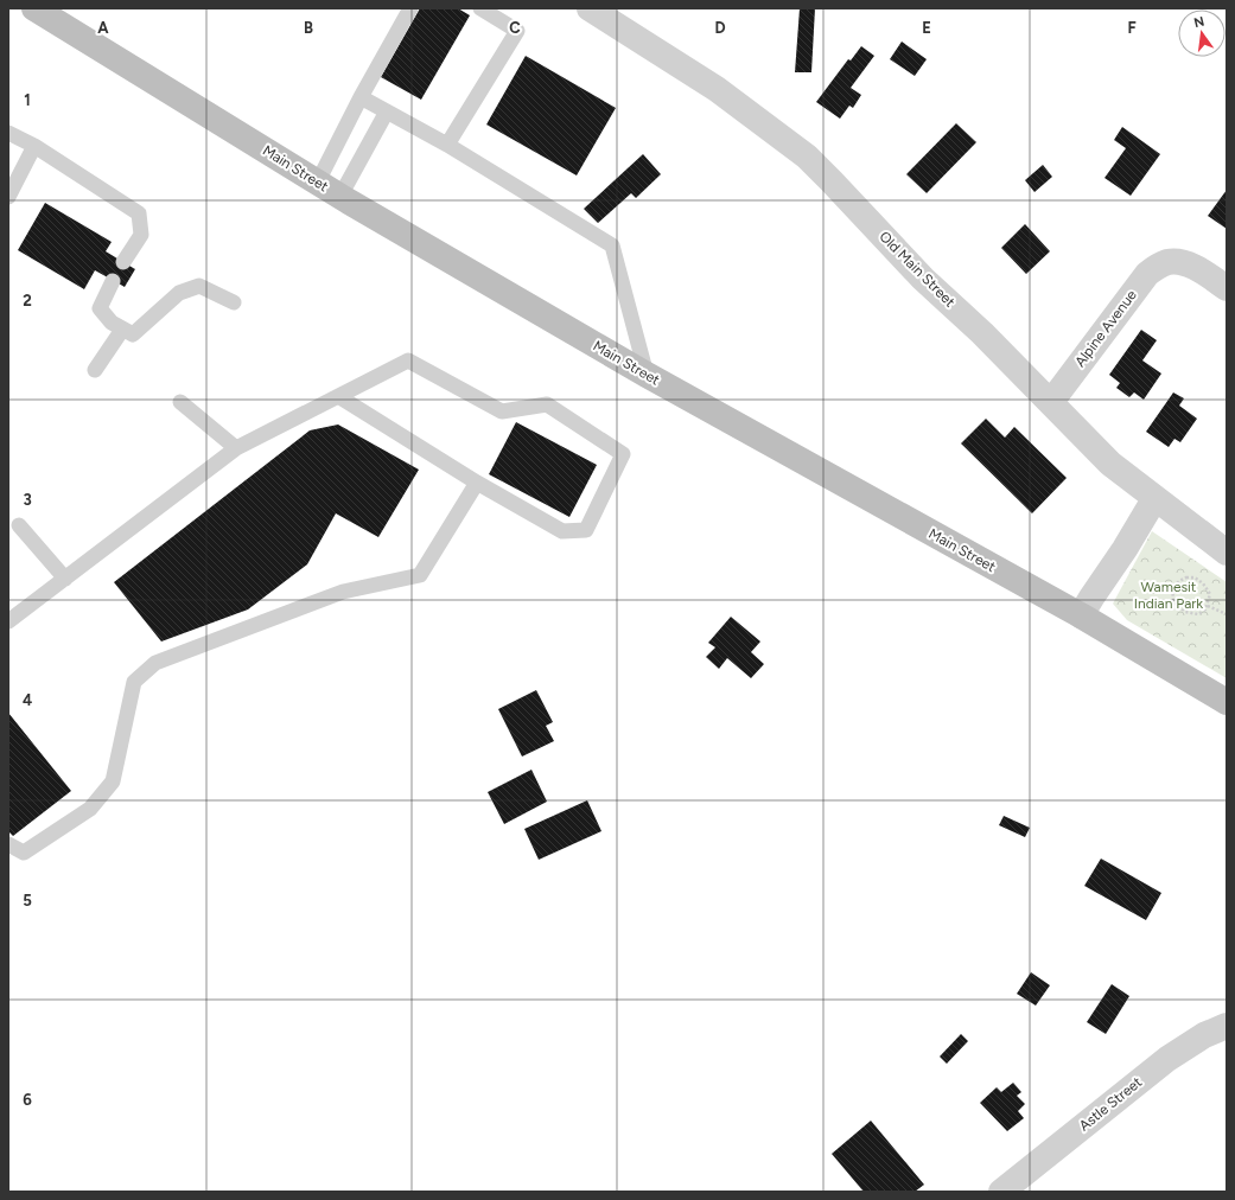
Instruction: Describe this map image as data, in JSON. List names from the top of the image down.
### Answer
{
  "streets": {
    "main road": ["Main Street"],
    "street": ["Old Main Street", "Alpine Avenue", "Astle Street"]
  },
  "crossings": [
    ["Old Main Street", "Alpine Avenue"]
  ],
  "parks": ["Wamesit Indian Park"],
  "north": "top",
  "grid": {
    "columns": [
      "A",
      "B",
      "C",
      "D",
      "E",
      "F"
    ],
    "rows": [
      "1",
      "2",
      "3",
      "4",
      "5",
      "6"
    ]
  }
}
